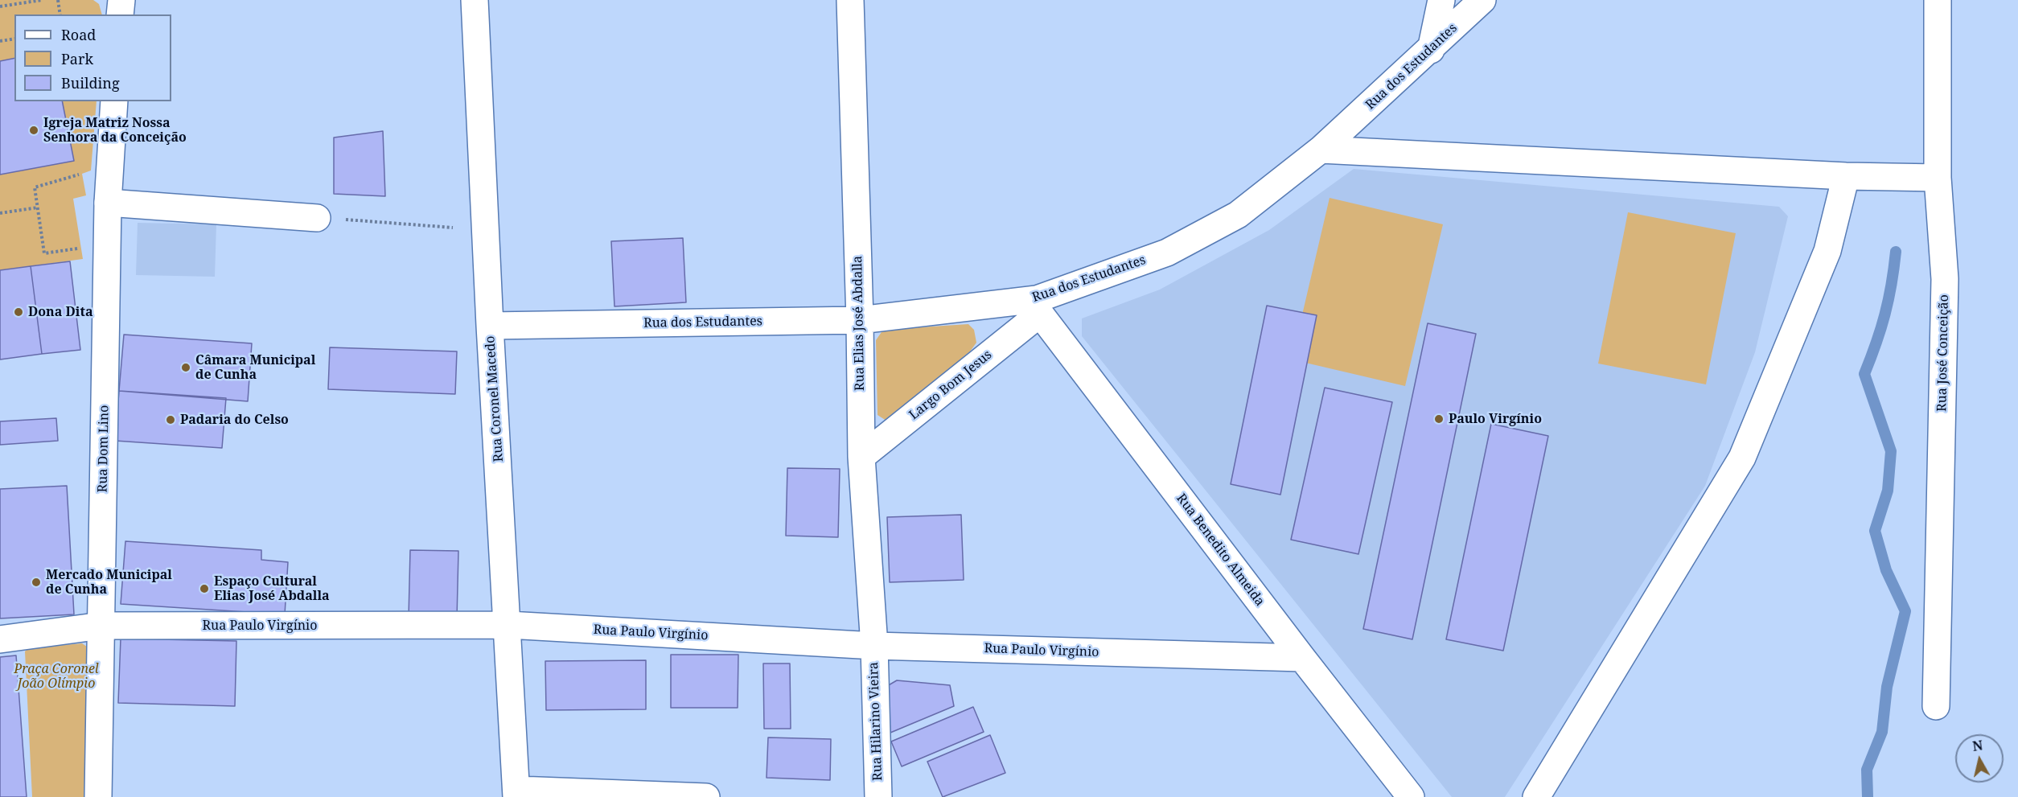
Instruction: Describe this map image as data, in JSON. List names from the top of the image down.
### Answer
{
  "streets": {
    "street": [
      "Rua dos Estudantes",
      "Rua Elias José Abdalla",
      "Rua José Conceição",
      "Largo Bom Jesus",
      "Rua Coronel Macedo",
      "Rua Dom Lino",
      "Rua Benedito Almeida",
      "Rua Paulo Virgínio",
      "Rua Hilarino Vieira"
    ]
  },
  "crossings": [
    ["Rua dos Estudantes", "Rua Elias José Abdalla"],
    ["Rua dos Estudantes", "Largo Bom Jesus"],
    ["Rua dos Estudantes", "Rua Coronel Macedo"],
    ["Rua dos Estudantes", "Rua Benedito Almeida"],
    ["Rua Elias José Abdalla", "Largo Bom Jesus"],
    ["Rua Elias José Abdalla", "Rua Paulo Virgínio"],
    ["Rua Elias José Abdalla", "Rua Hilarino Vieira"],
    ["Largo Bom Jesus", "Rua Benedito Almeida"],
    ["Rua Coronel Macedo", "Rua Paulo Virgínio"],
    ["Rua Dom Lino", "Rua Paulo Virgínio"],
    ["Rua Benedito Almeida", "Rua Paulo Virgínio"],
    ["Rua Paulo Virgínio", "Rua Hilarino Vieira"]
  ],
  "parks": ["Praça Coronel João Olímpio"],
  "places": [
    "Igreja Matriz Nossa Senhora da Conceição",
    "Dona Dita",
    "Câmara Municipal de Cunha",
    "Paulo Virgínio",
    "Padaria do Celso",
    "Mercado Municipal de Cunha",
    "Espaço Cultural Elias José Abdalla"
  ],
  "legend": ["Road", "Park", "Building"],
  "north": "top"
}
